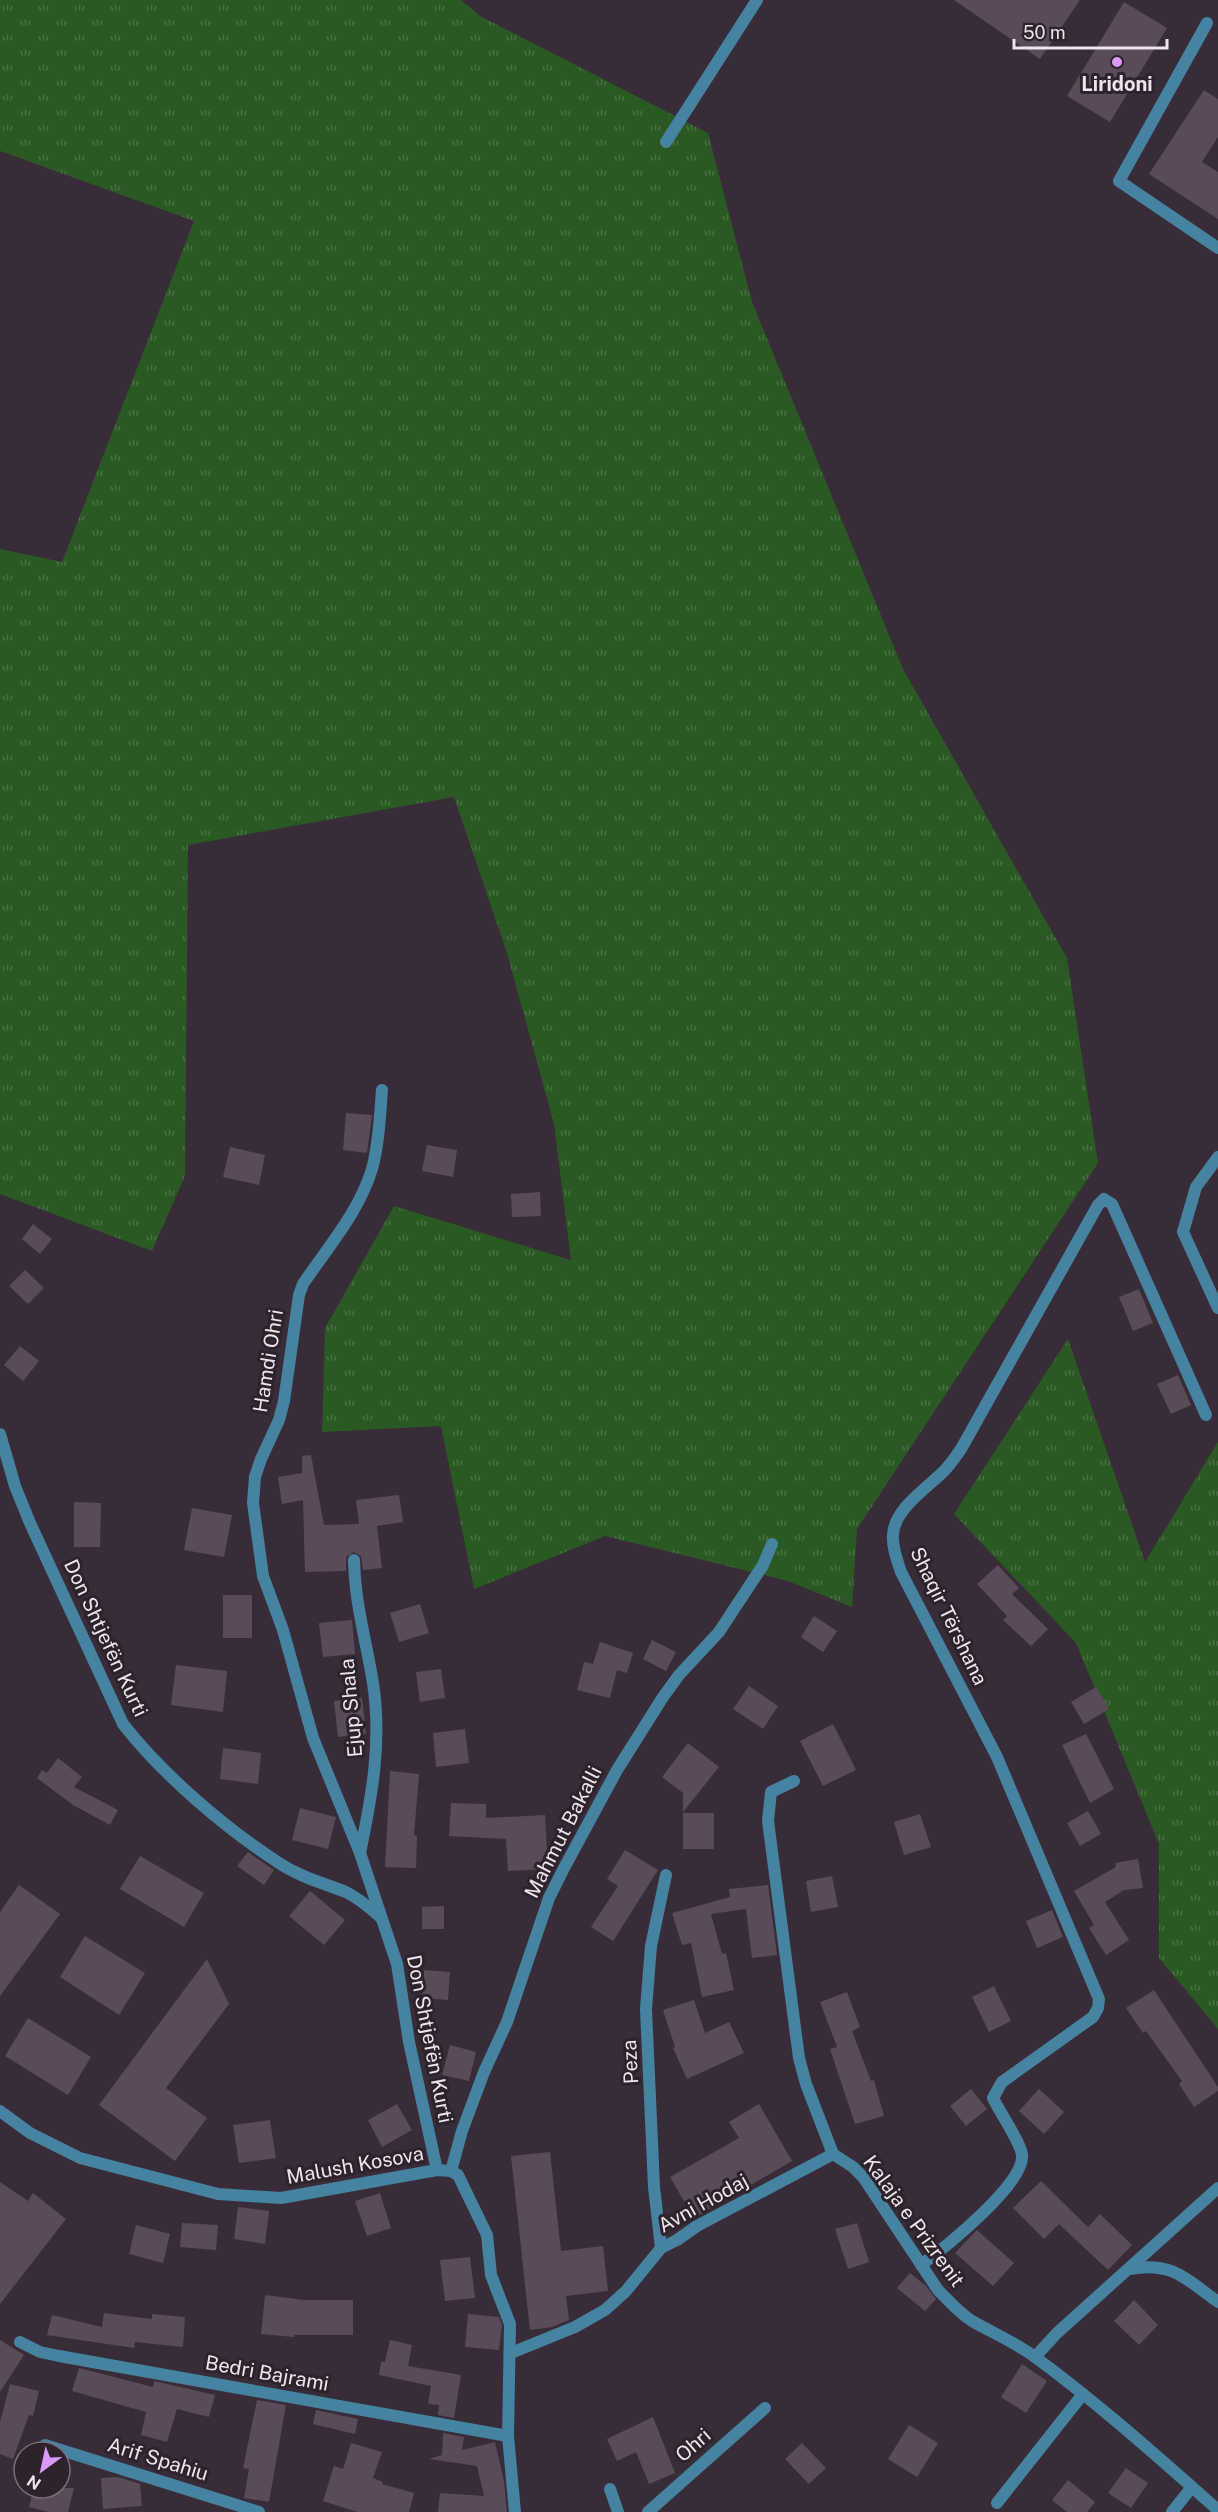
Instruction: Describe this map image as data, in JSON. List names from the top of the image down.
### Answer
{
  "streets": {
    "street": [
      "Hamdi Ohri",
      "Shaqir Tërshana",
      "Don Shtjefën Kurti",
      "Ejup Shala",
      "Mahmut Bakalli",
      "Peza",
      "Malush Kosova",
      "Avni Hodaj",
      "Kalaja e Prizrenit",
      "Bedri Bajrami",
      "Ohri",
      "Arif Spahiu"
    ]
  },
  "crossings": [
    ["Hamdi Ohri", "Don Shtjefën Kurti"],
    ["Hamdi Ohri", "Ejup Shala"],
    ["Shaqir Tërshana", "Kalaja e Prizrenit"],
    ["Don Shtjefën Kurti", "Ejup Shala"],
    ["Don Shtjefën Kurti", "Malush Kosova"],
    ["Mahmut Bakalli", "Malush Kosova"],
    ["Peza", "Avni Hodaj"],
    ["Malush Kosova", "Avni Hodaj"],
    ["Malush Kosova", "Bedri Bajrami"],
    ["Avni Hodaj", "Kalaja e Prizrenit"]
  ],
  "places": ["Liridoni"],
  "scale_bar": "50 m",
  "north": "bottom left"
}
